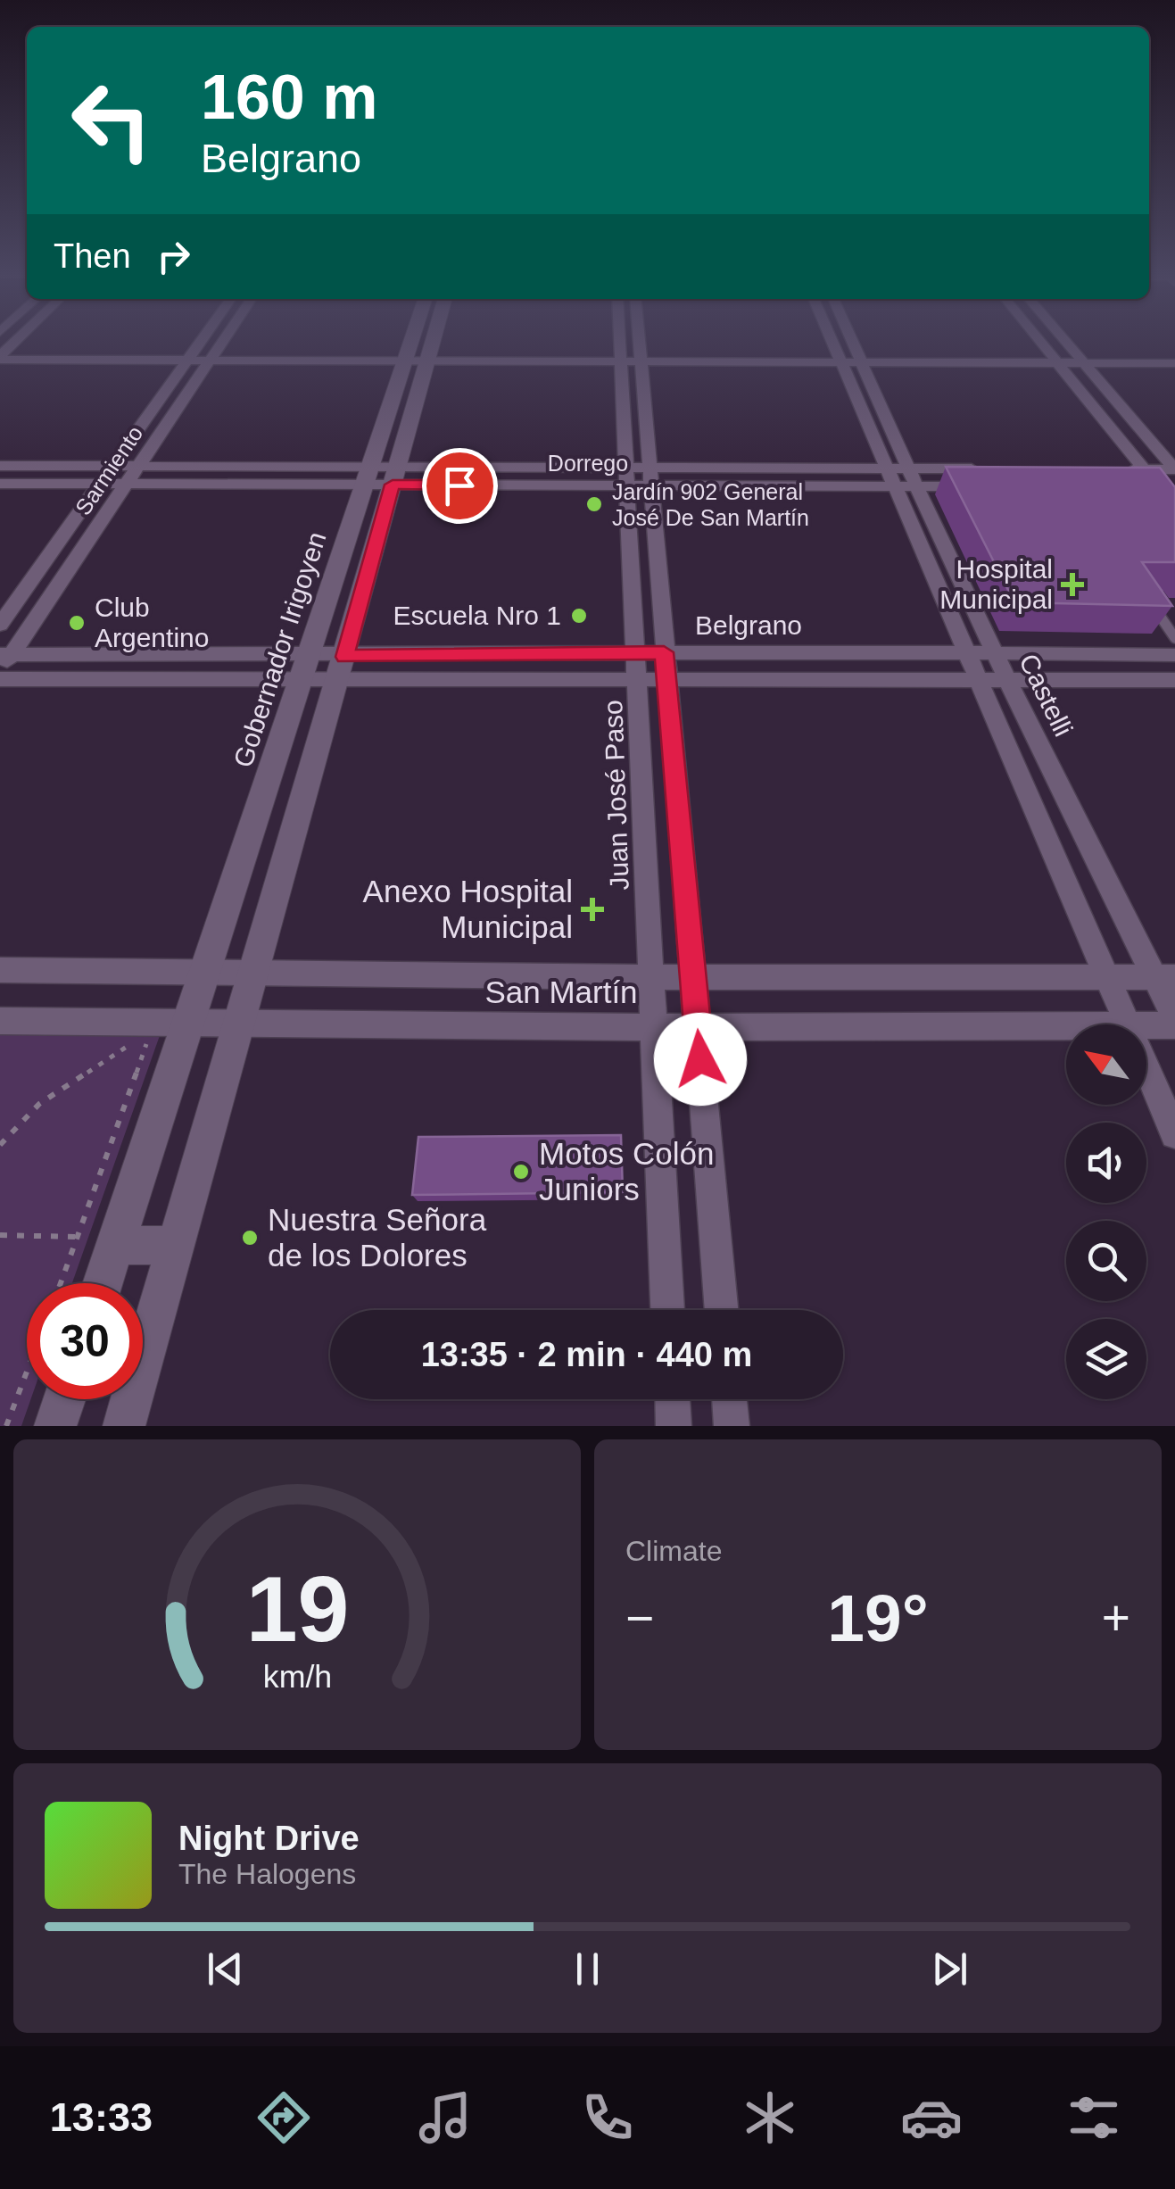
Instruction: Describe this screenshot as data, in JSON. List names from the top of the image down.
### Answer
{
  "streets": {
    "street": [
      "Dorrego",
      "Sarmiento",
      "Belgrano",
      "Gobernador Irigoyen",
      "Castelli",
      "Juan José Paso",
      "San Martín"
    ]
  },
  "crossings": [
    ["Dorrego", "Sarmiento"],
    ["Dorrego", "Gobernador Irigoyen"],
    ["Dorrego", "Castelli"],
    ["Dorrego", "Juan José Paso"],
    ["Sarmiento", "Belgrano"],
    ["Belgrano", "Gobernador Irigoyen"],
    ["Belgrano", "Castelli"],
    ["Belgrano", "Juan José Paso"],
    ["Gobernador Irigoyen", "San Martín"],
    ["Castelli", "San Martín"],
    ["Juan José Paso", "San Martín"]
  ],
  "places": {
    "other": [
      "Jardín 902 General José De San Martín",
      "Escuela Nro 1",
      "Club Argentino",
      "Motos Colón Juniors",
      "Nuestra Señora de los Dolores"
    ],
    "health": ["Hospital Municipal", "Anexo Hospital Municipal"]
  },
  "north": "top left",
  "page": {
    "turn": ["160 m", "Belgrano"],
    "then": "Then",
    "limit": "30",
    "trip": "13:35 · 2 min · 440 m",
    "tile": "Climate",
    "heat": ["−", "19°", "+"],
    "song": ["Night Drive", "The Halogens"],
    "tabs": "13:33",
    "gauge": ["19", "km/h"]
  }
}
